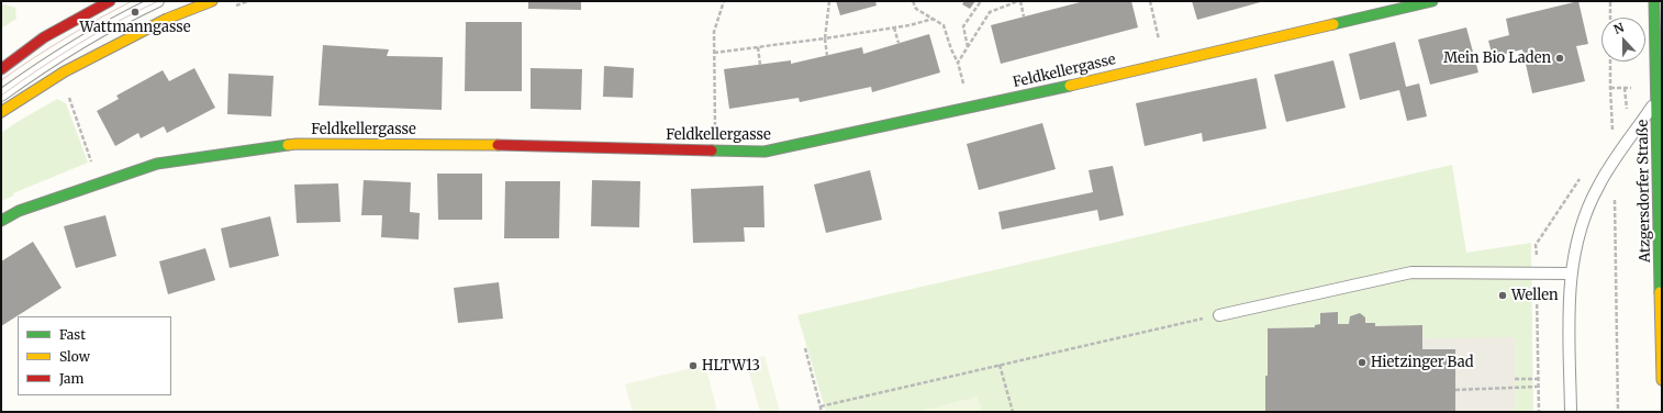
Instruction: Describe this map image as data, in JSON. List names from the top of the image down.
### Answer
{
  "streets": {
    "street": ["Feldkellergasse", "Atzgersdorfer Straße"]
  },
  "places": [
    "Wattmanngasse",
    "Mein Bio Laden",
    "Wellen",
    "Hietzinger Bad",
    "HLTW13"
  ],
  "legend": ["Fast", "Slow", "Jam"],
  "north": "top"
}
